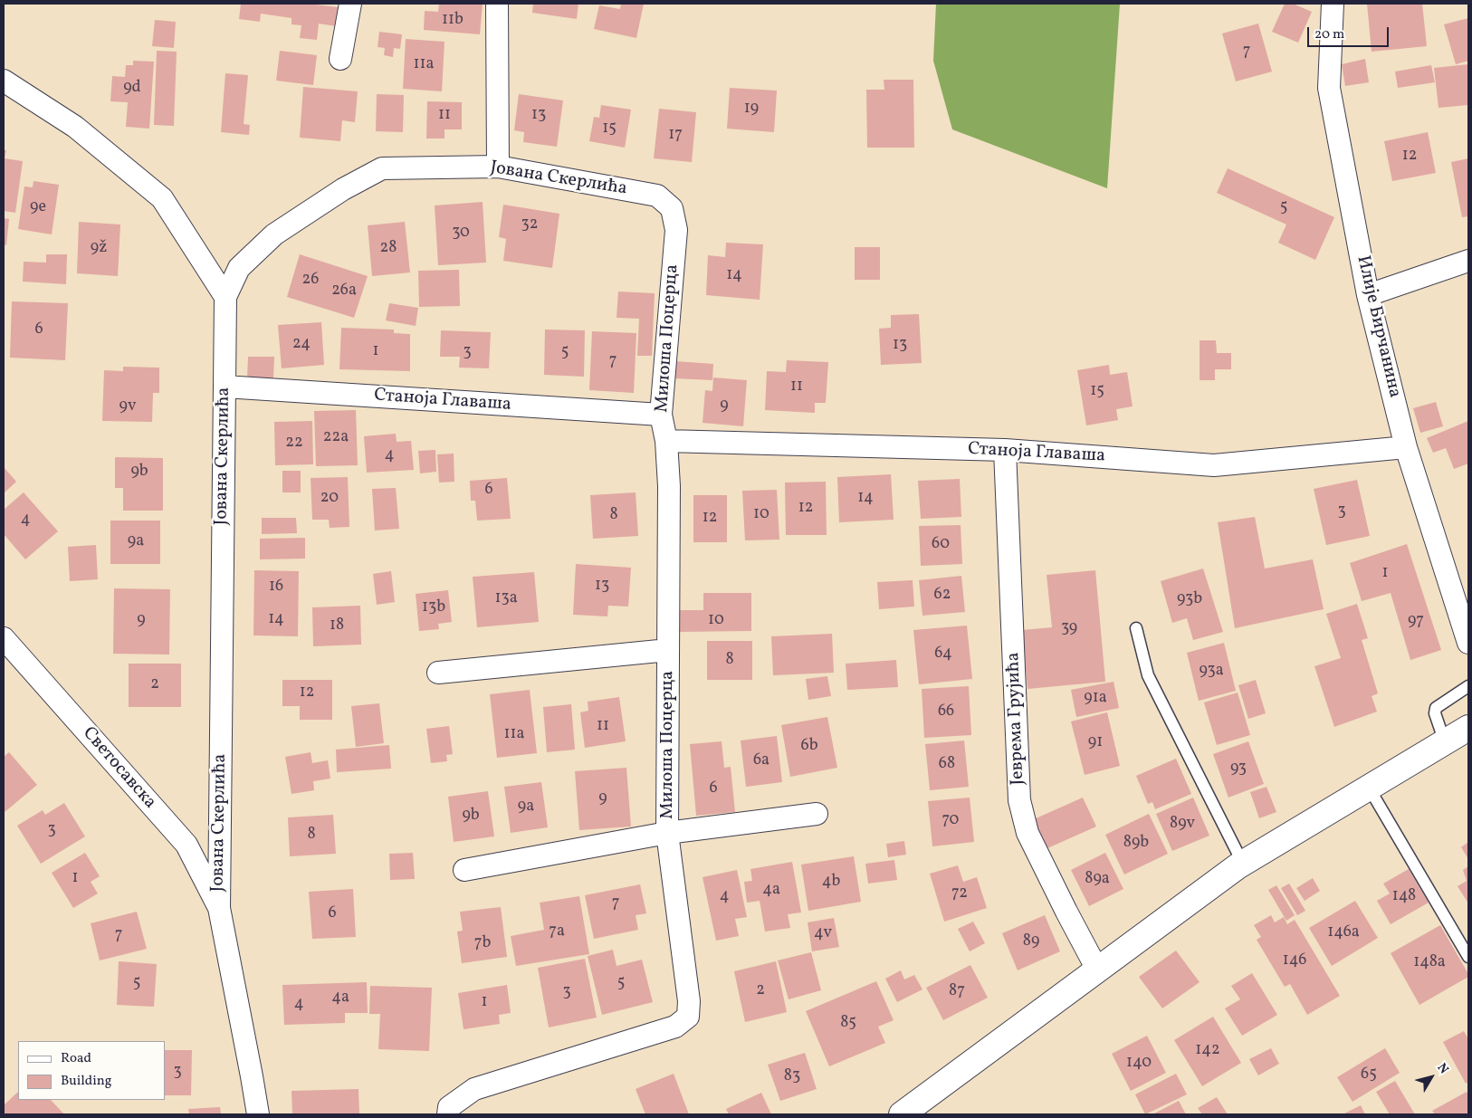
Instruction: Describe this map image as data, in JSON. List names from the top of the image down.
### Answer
{
  "streets": {
    "street": [
      "Јована Скерлића",
      "Илије Бирчанина",
      "Милоша Поцерца",
      "Станоја Главаша",
      "Јеврема Грујића",
      "Светосавска"
    ]
  },
  "crossings": [
    ["Јована Скерлића", "Милоша Поцерца"],
    ["Јована Скерлића", "Станоја Главаша"],
    ["Јована Скерлића", "Светосавска"],
    ["Илије Бирчанина", "Станоја Главаша"],
    ["Милоша Поцерца", "Станоја Главаша"],
    ["Станоја Главаша", "Јеврема Грујића"]
  ],
  "house_numbers": [
    "11b",
    "7",
    "11a",
    "9d",
    "19",
    "11",
    "13",
    "15",
    "17",
    "12",
    "9e",
    "5",
    "32",
    "30",
    "9ž",
    "28",
    "14",
    "26",
    "26a",
    "6",
    "24",
    "13",
    "1",
    "3",
    "5",
    "7",
    "11",
    "15",
    "9",
    "9v",
    "22a",
    "22",
    "4",
    "9b",
    "6",
    "20",
    "14",
    "12",
    "3",
    "10",
    "8",
    "12",
    "4",
    "9a",
    "60",
    "1",
    "13",
    "16",
    "62",
    "13a",
    "93b",
    "13b",
    "14",
    "9",
    "10",
    "97",
    "18",
    "39",
    "64",
    "8",
    "93a",
    "2",
    "12",
    "91a",
    "66",
    "11",
    "11a",
    "91",
    "6b",
    "6a",
    "68",
    "93",
    "6",
    "9",
    "9a",
    "9b",
    "70",
    "89v",
    "3",
    "8",
    "89b",
    "1",
    "89a",
    "4b",
    "4a",
    "72",
    "4",
    "148",
    "7",
    "6",
    "7a",
    "146a",
    "4v",
    "7",
    "89",
    "7b",
    "146",
    "148a",
    "5",
    "5",
    "2",
    "87",
    "3",
    "4a",
    "1",
    "4",
    "85",
    "142",
    "140",
    "3",
    "65",
    "83"
  ],
  "legend": ["Road", "Building"],
  "scale_bar": "20 m",
  "north": "top right"
}
